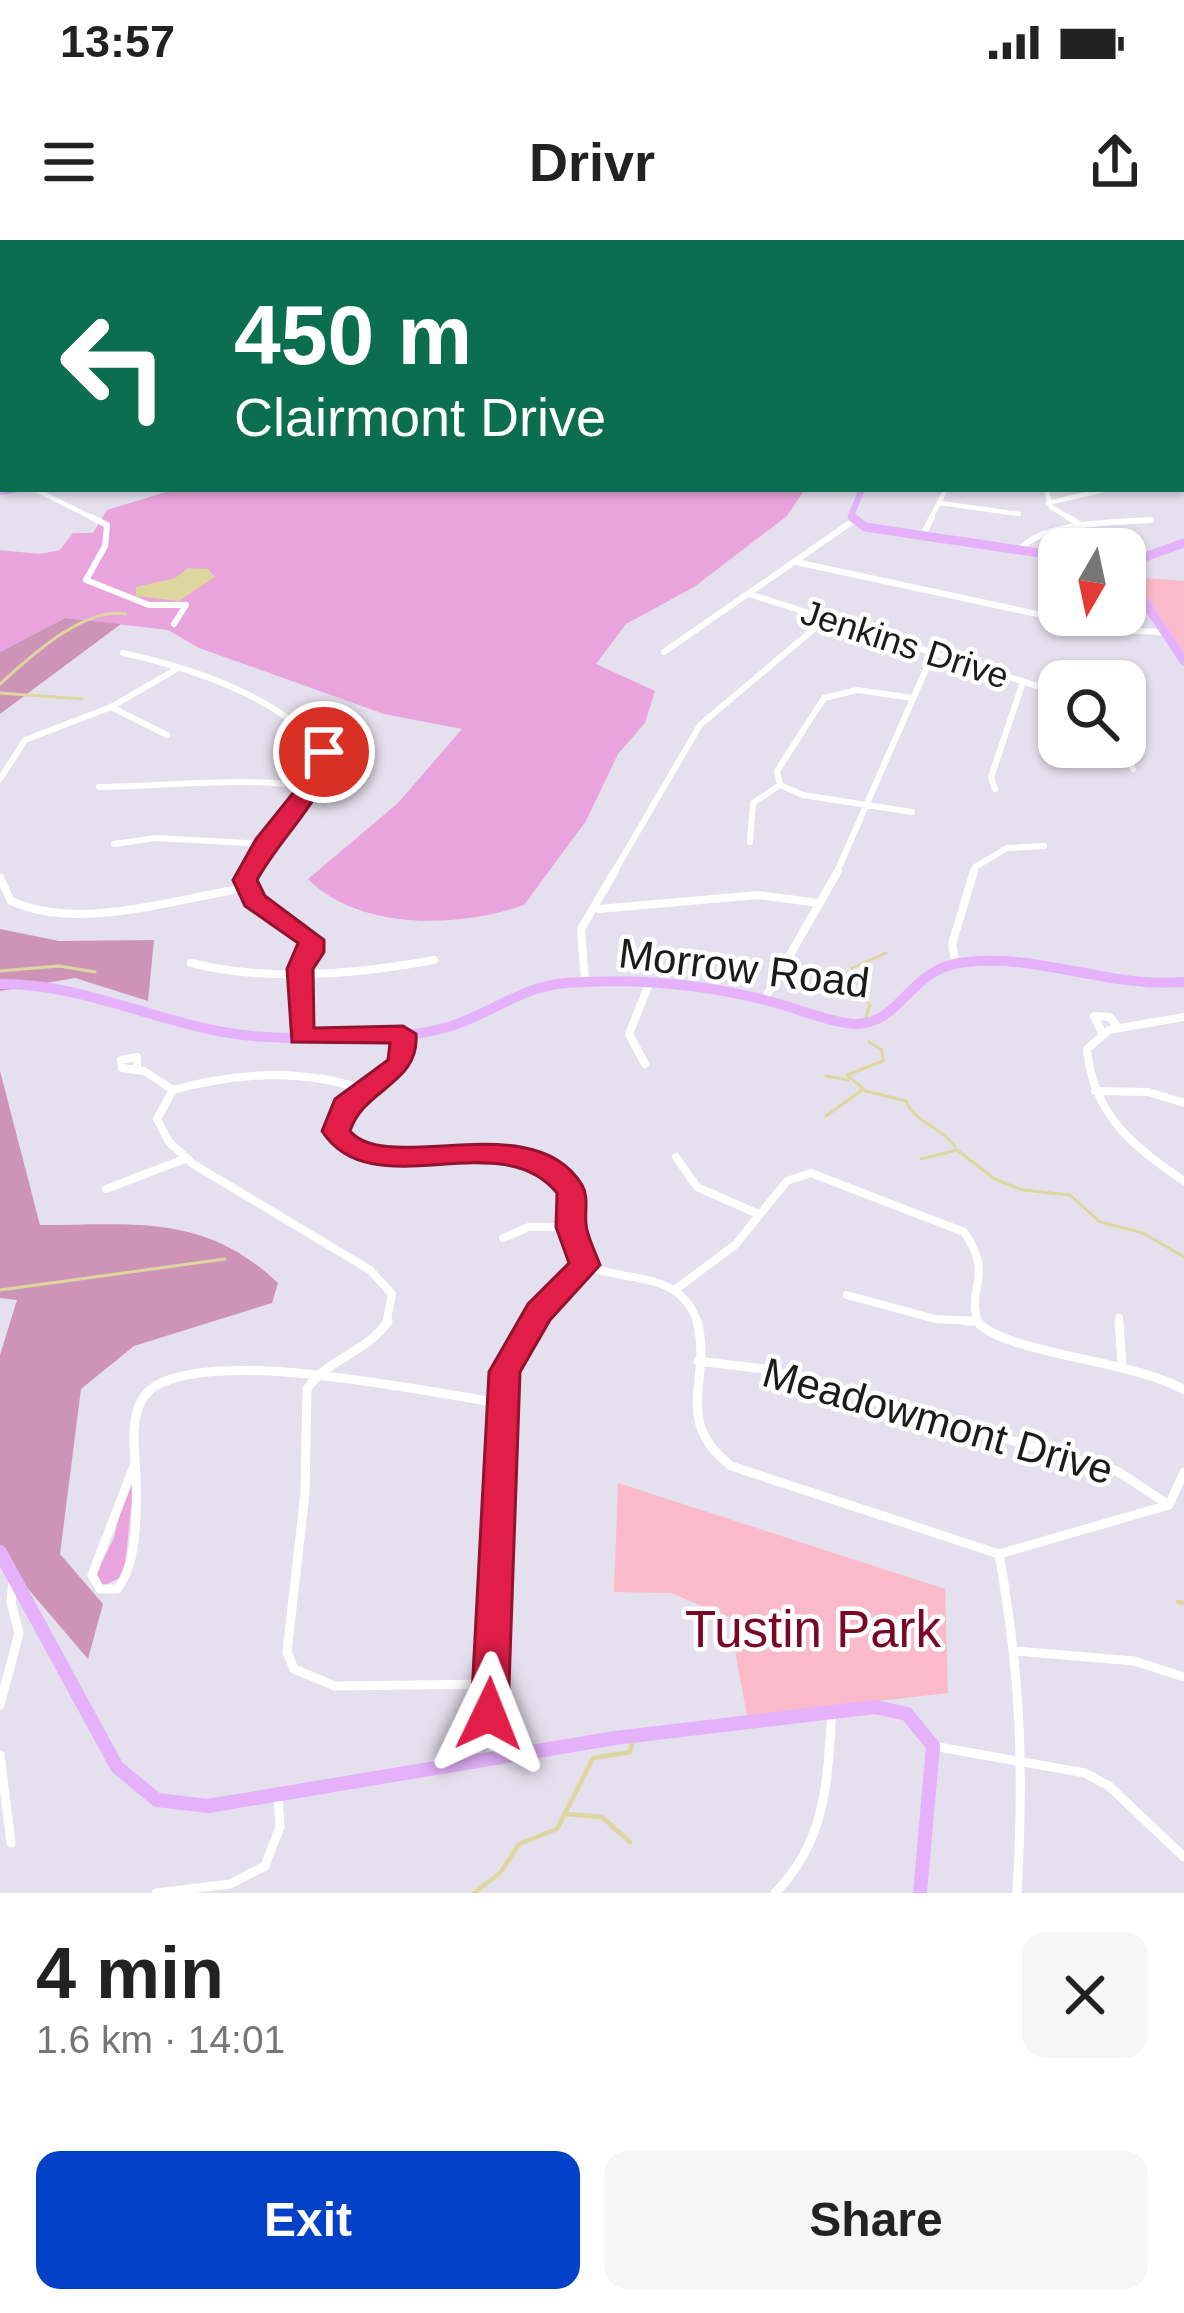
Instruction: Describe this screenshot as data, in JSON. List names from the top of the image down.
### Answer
{
  "streets": {
    "street": ["Jenkins Drive", "Morrow Road", "Meadowmont Drive"]
  },
  "parks": ["Tustin Park"],
  "north": "bottom",
  "page": {
    "status": "13:57",
    "header": "Drivr",
    "turn": ["450 m", "Clairmont Drive"],
    "heading": ["4 min", "1.6 km · 14:01"],
    "buttons": ["Exit", "Share"]
  }
}
